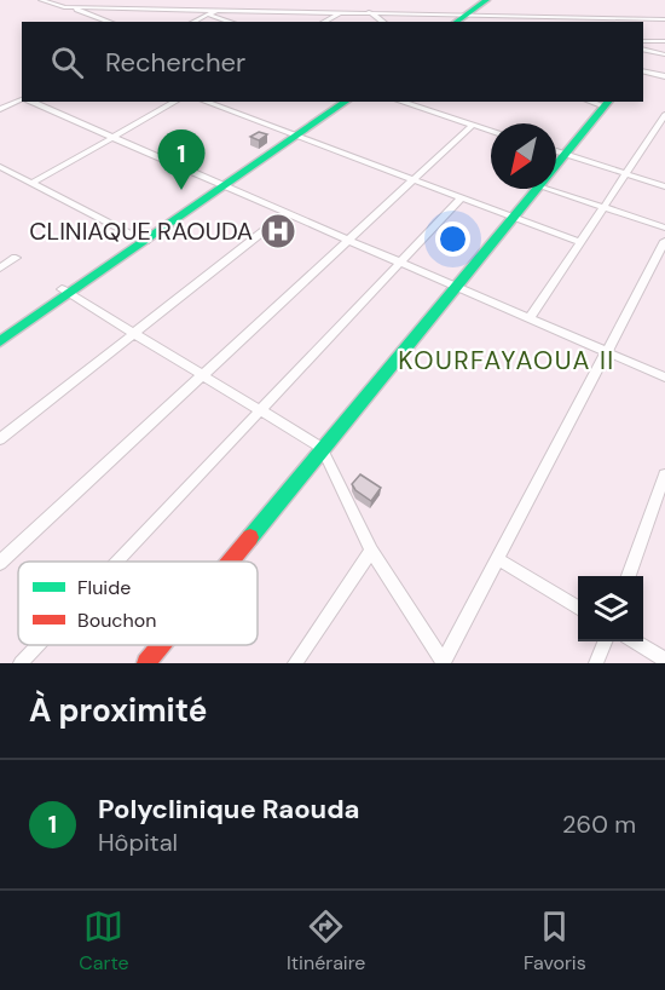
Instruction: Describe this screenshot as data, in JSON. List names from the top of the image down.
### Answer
{
  "districts": ["KOURFAYAOUA II"],
  "places": {
    "hospital": ["CLINIAQUE RAOUDA"]
  },
  "legend": ["Fluide", "Bouchon"],
  "north": "bottom left",
  "page": {
    "search": "Rechercher",
    "pins": "1",
    "heading": "À proximité",
    "list": [
      {
        "mark": "1",
        "name": "Polyclinique Raouda",
        "note": "Hôpital",
        "value": "260 m"
      }
    ],
    "nav": ["Carte", "Itinéraire", "Favoris"]
  }
}
